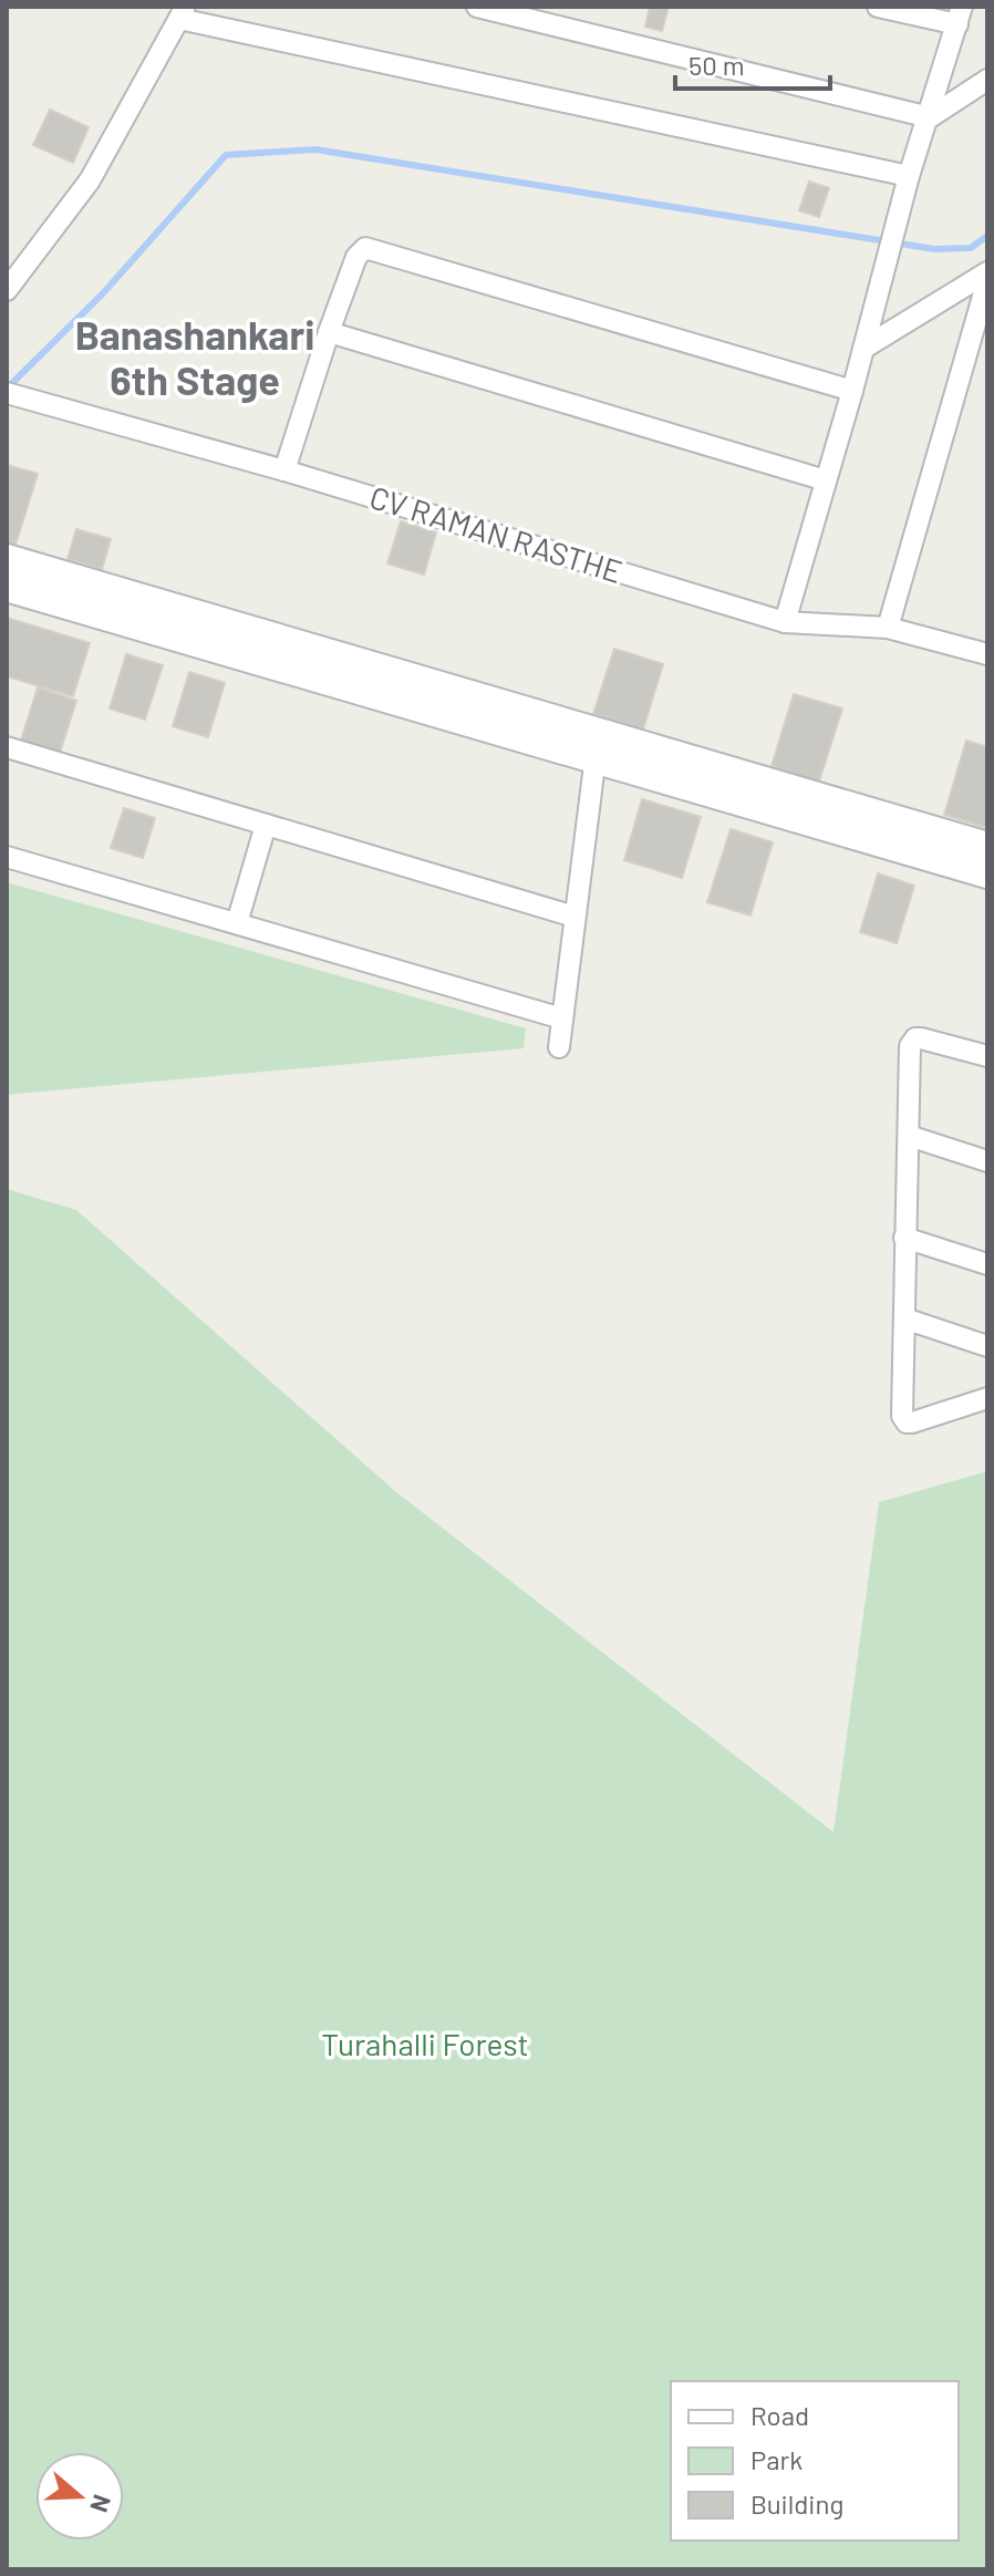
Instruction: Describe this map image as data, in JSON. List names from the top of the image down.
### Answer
{
  "streets": {
    "street": ["CV RAMAN RASTHE"]
  },
  "districts": ["Banashankari 6th Stage"],
  "parks": ["Turahalli Forest"],
  "legend": ["Road", "Park", "Building"],
  "scale_bar": "50 m",
  "north": "right"
}
